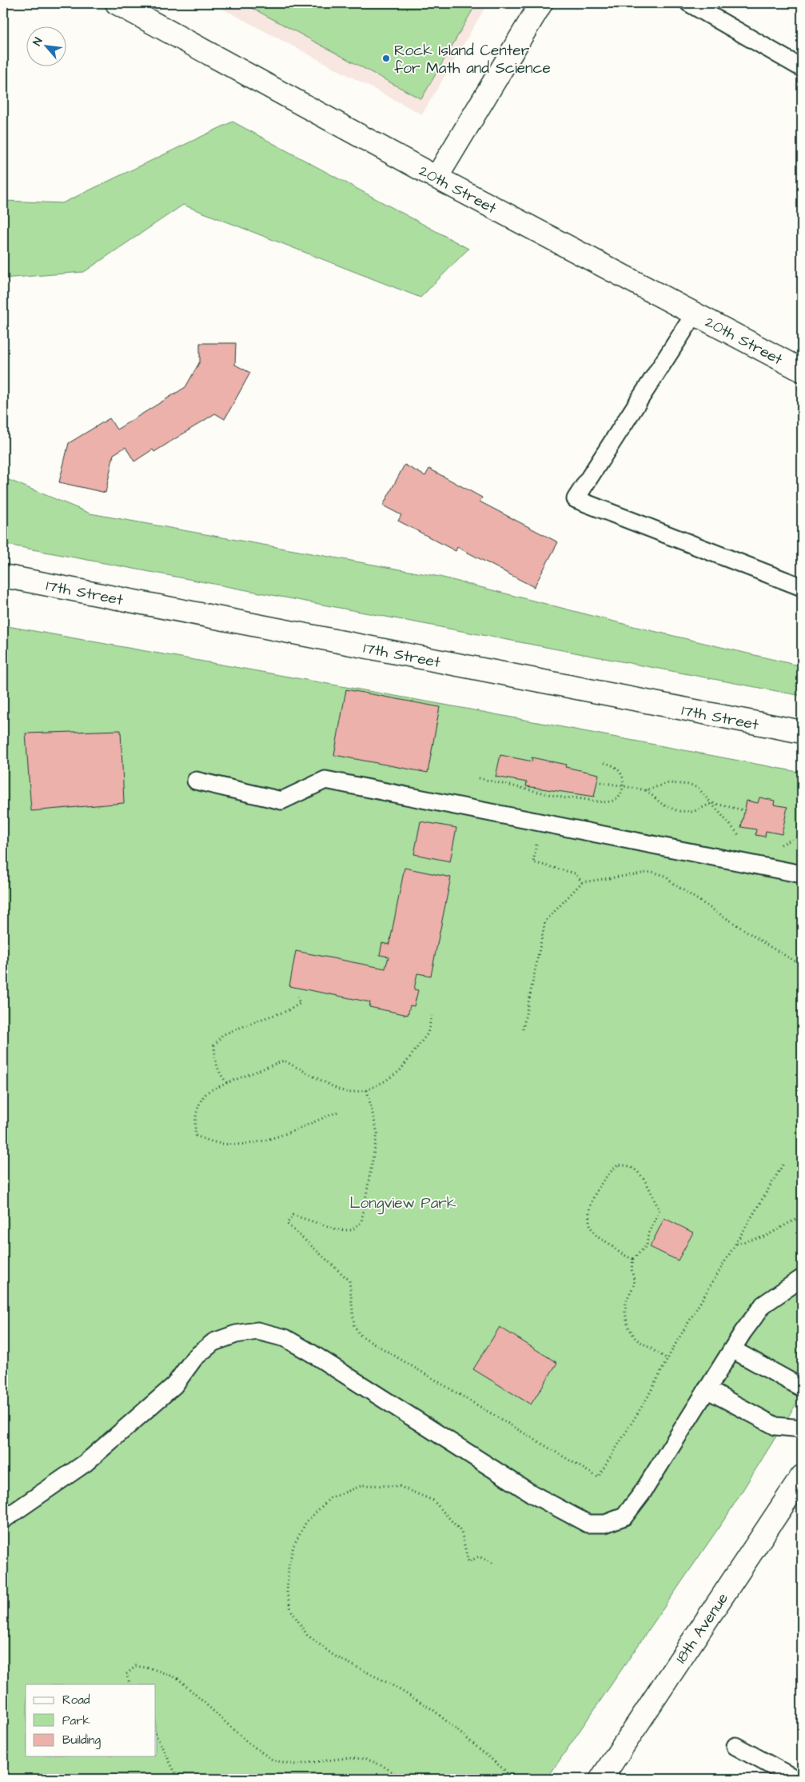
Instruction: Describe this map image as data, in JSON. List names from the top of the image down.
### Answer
{
  "streets": {
    "street": ["20th Street", "17th Street", "18th Avenue"]
  },
  "parks": ["Longview Park"],
  "places": ["Rock Island Center for Math and Science"],
  "legend": ["Road", "Park", "Building"],
  "north": "top left"
}
